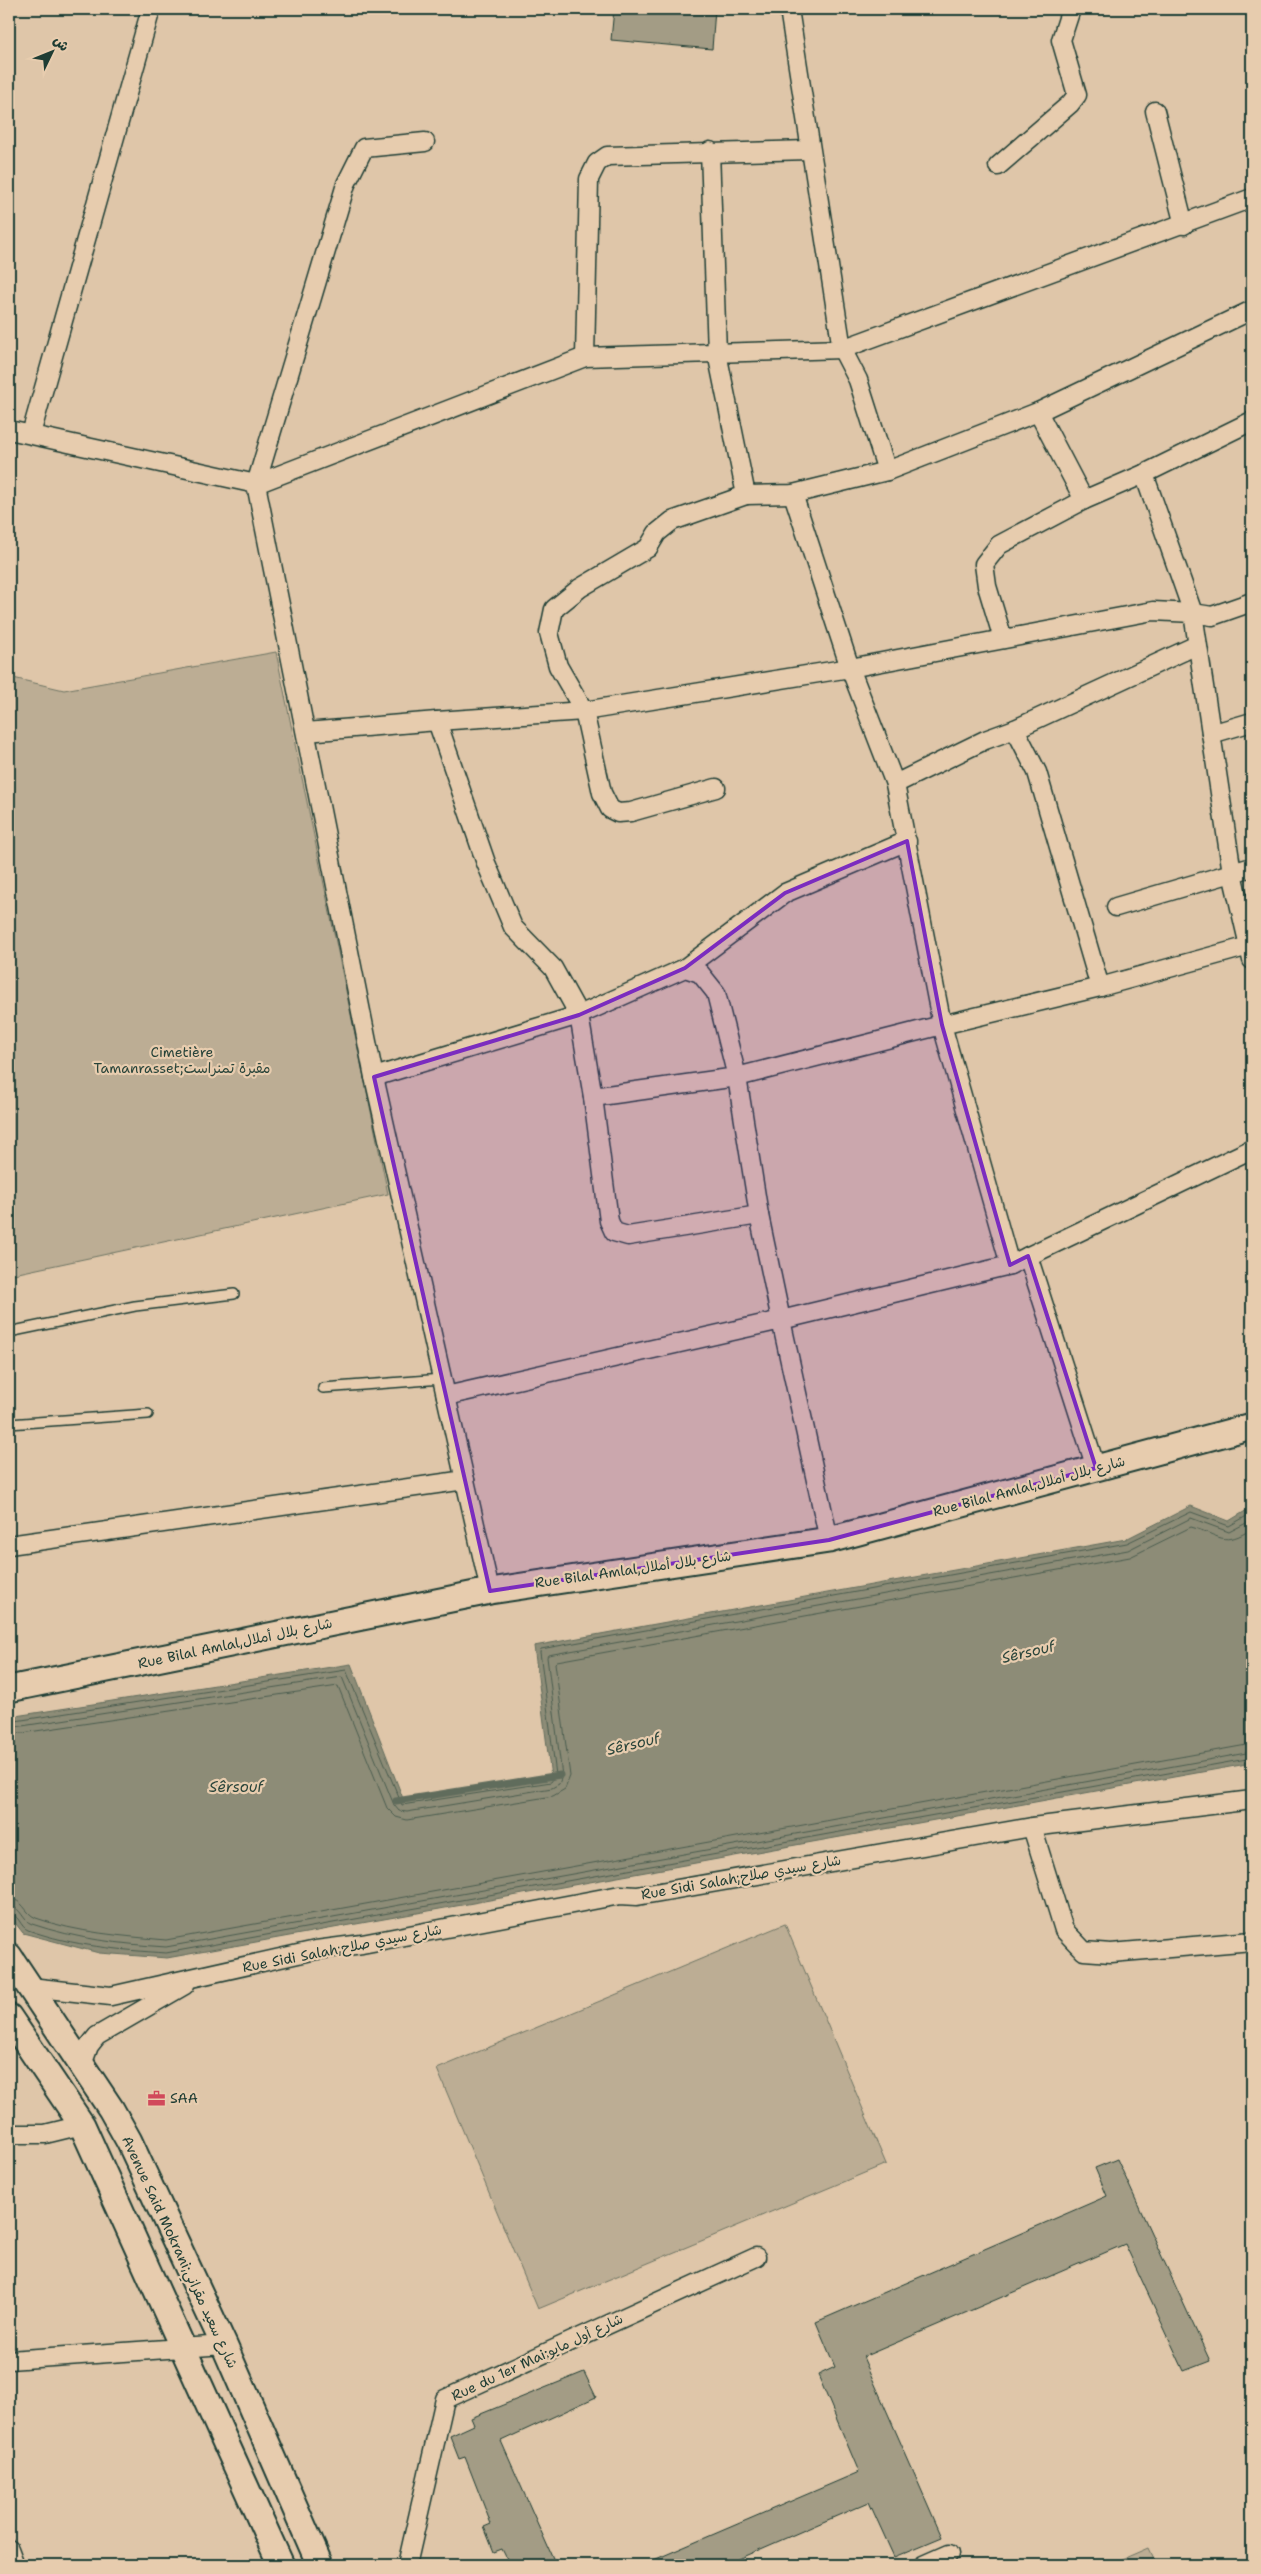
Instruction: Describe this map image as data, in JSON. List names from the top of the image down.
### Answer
{
  "streets": {
    "street": [
      "Rue Bilal Amlal,شارع بلال أملال",
      "Rue Sidi Salah;شارع سيدي صلاح",
      "Avenue Said Mokrani;شارع سعيد مقراني",
      "Rue du 1er Mai;شارع أول مايو"
    ]
  },
  "crossings": [
    ["Rue Sidi Salah;شارع سيدي صلاح", "Avenue Said Mokrani;شارع سعيد مقراني"]
  ],
  "water": ["Sêrsouf"],
  "parks": ["Cimetière Tamanrasset;مقبرة تمنراست"],
  "places": {
    "office": ["SAA"]
  },
  "north": "top right"
}
